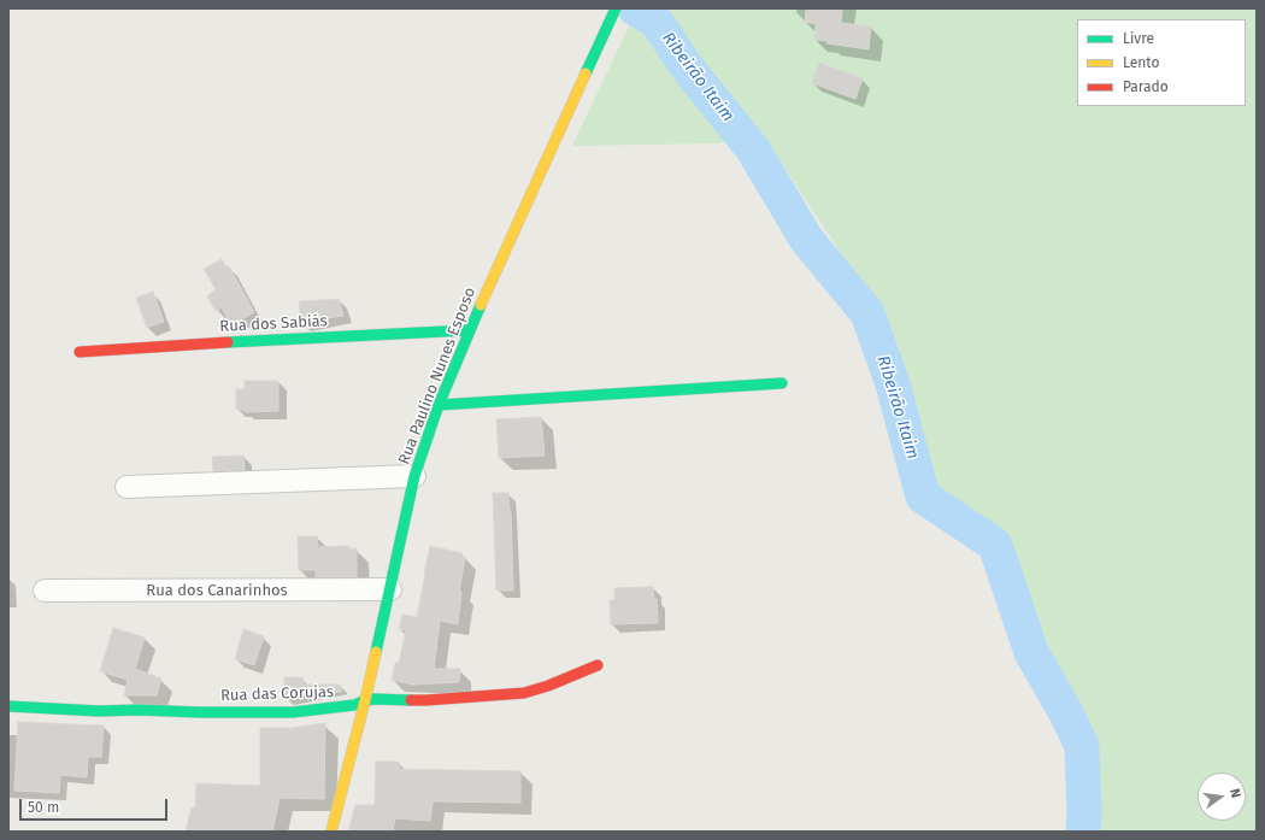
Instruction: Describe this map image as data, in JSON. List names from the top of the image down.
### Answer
{
  "streets": {
    "street": [
      "Rua dos Sabiás",
      "Rua Paulino Nunes Esposo",
      "Rua dos Canarinhos",
      "Rua das Corujas"
    ]
  },
  "crossings": [
    ["Rua dos Sabiás", "Rua Paulino Nunes Esposo"],
    ["Rua Paulino Nunes Esposo", "Rua dos Canarinhos"],
    ["Rua Paulino Nunes Esposo", "Rua das Corujas"]
  ],
  "water": ["Ribeirão Itaim"],
  "legend": ["Livre", "Lento", "Parado"],
  "scale_bar": "50 m",
  "north": "right"
}
